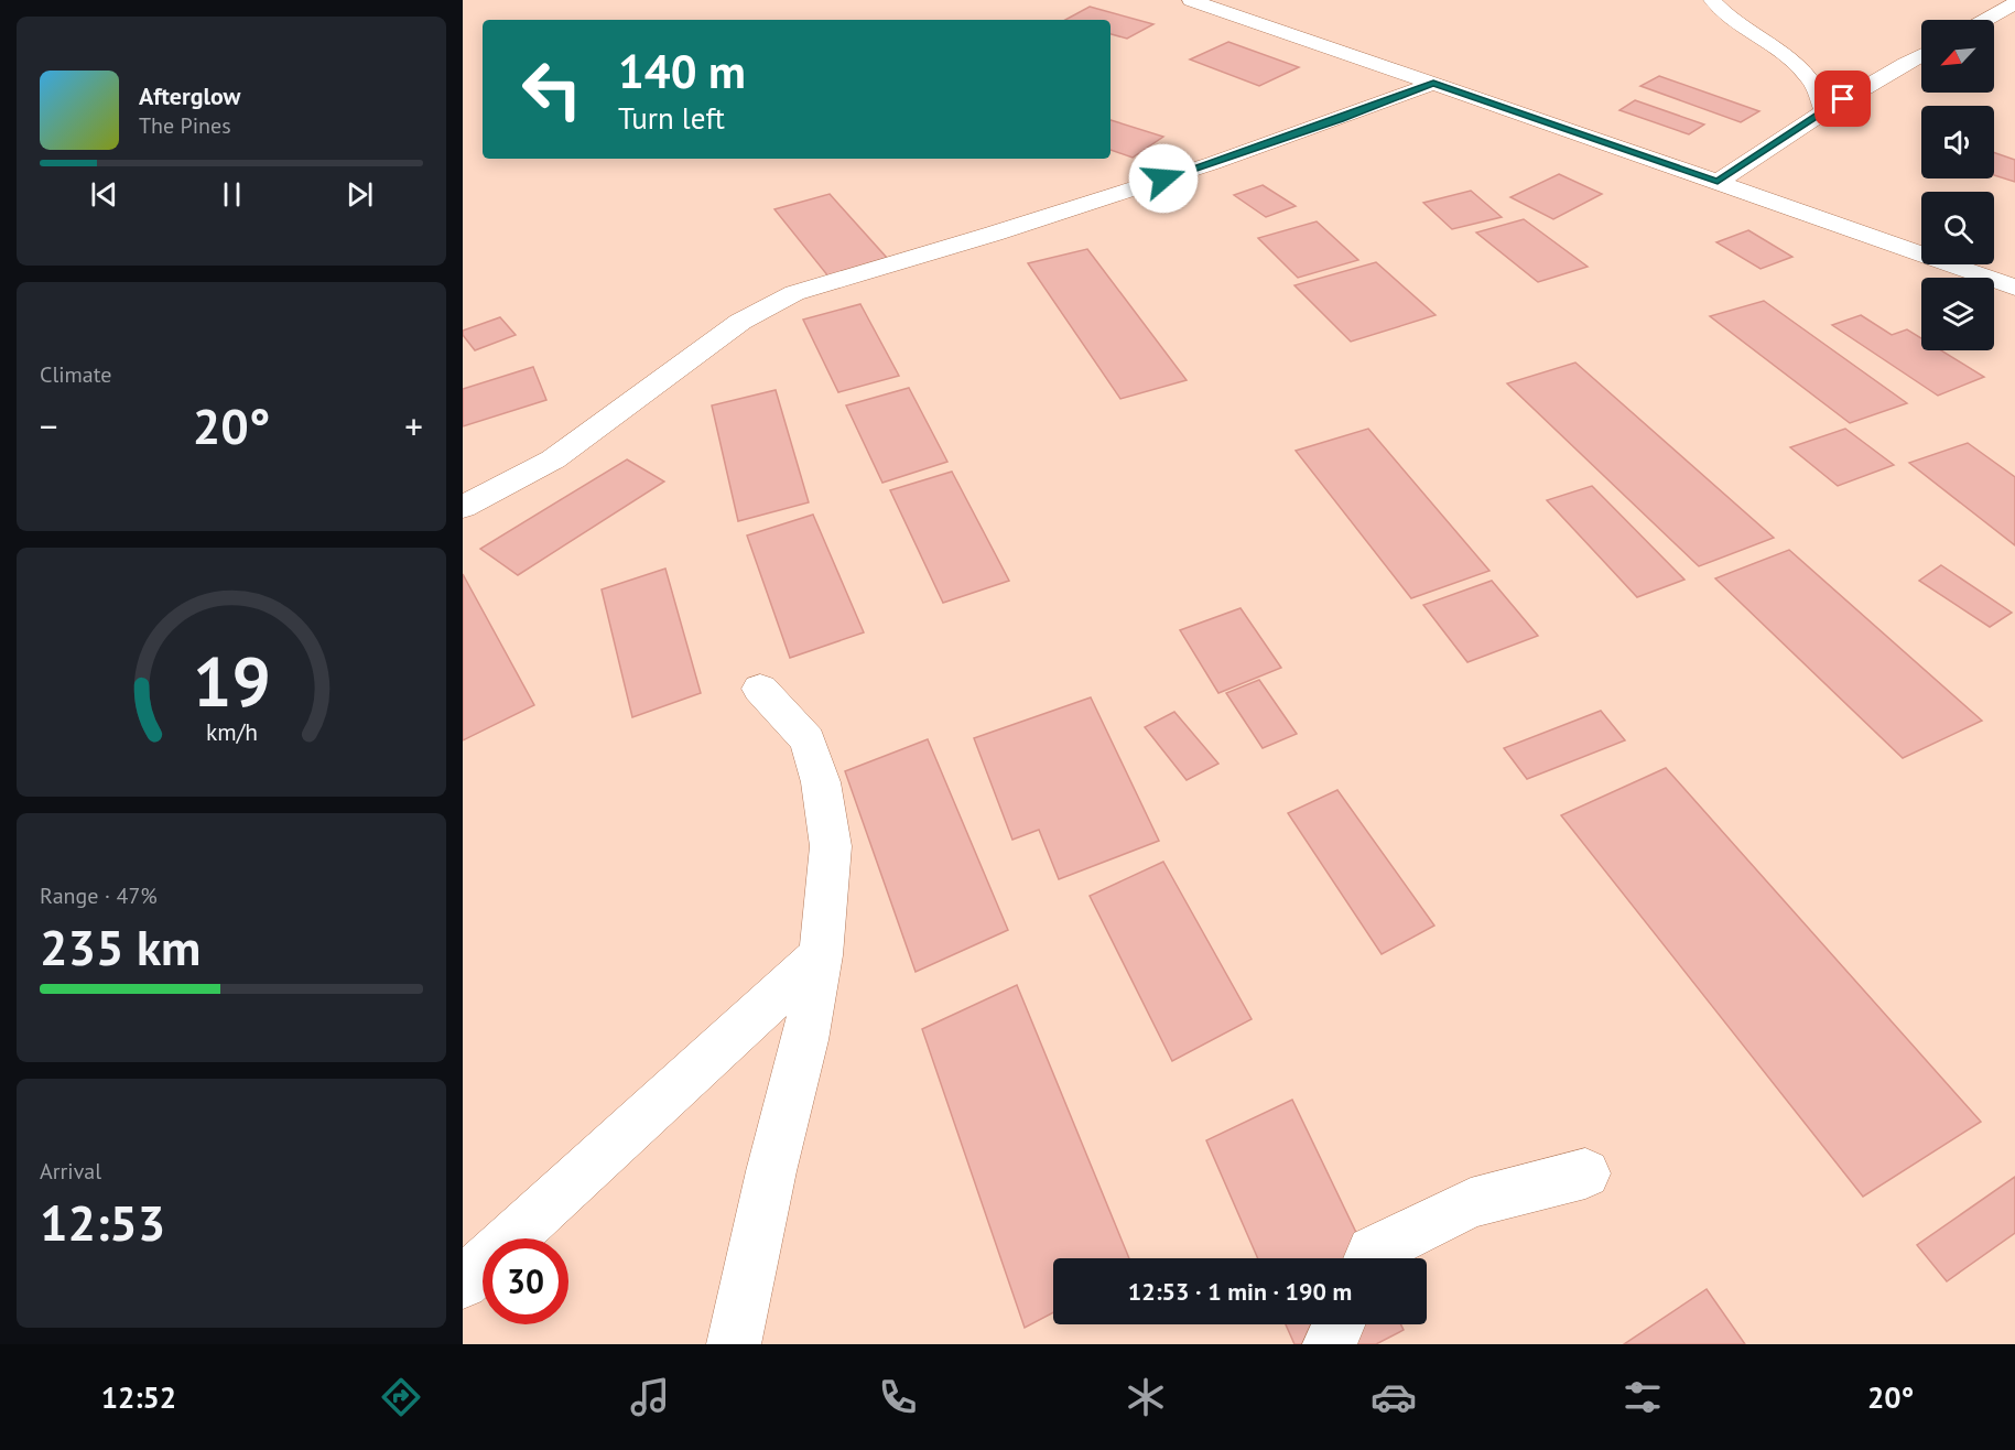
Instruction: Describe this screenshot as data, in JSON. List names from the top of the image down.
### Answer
{
  "north": "bottom left",
  "page": {
    "turn": ["140 m", "Turn left"],
    "song": ["Afterglow", "The Pines"],
    "tile": [
      "Climate",
      ["Range · 47%", "235 km"],
      ["Arrival", "12:53"]
    ],
    "heat": ["−", "20°", "+"],
    "limit": "30",
    "trip": "12:53 · 1 min · 190 m",
    "tabs": ["12:52", "20°"],
    "gauge": ["19", "km/h"]
  }
}
